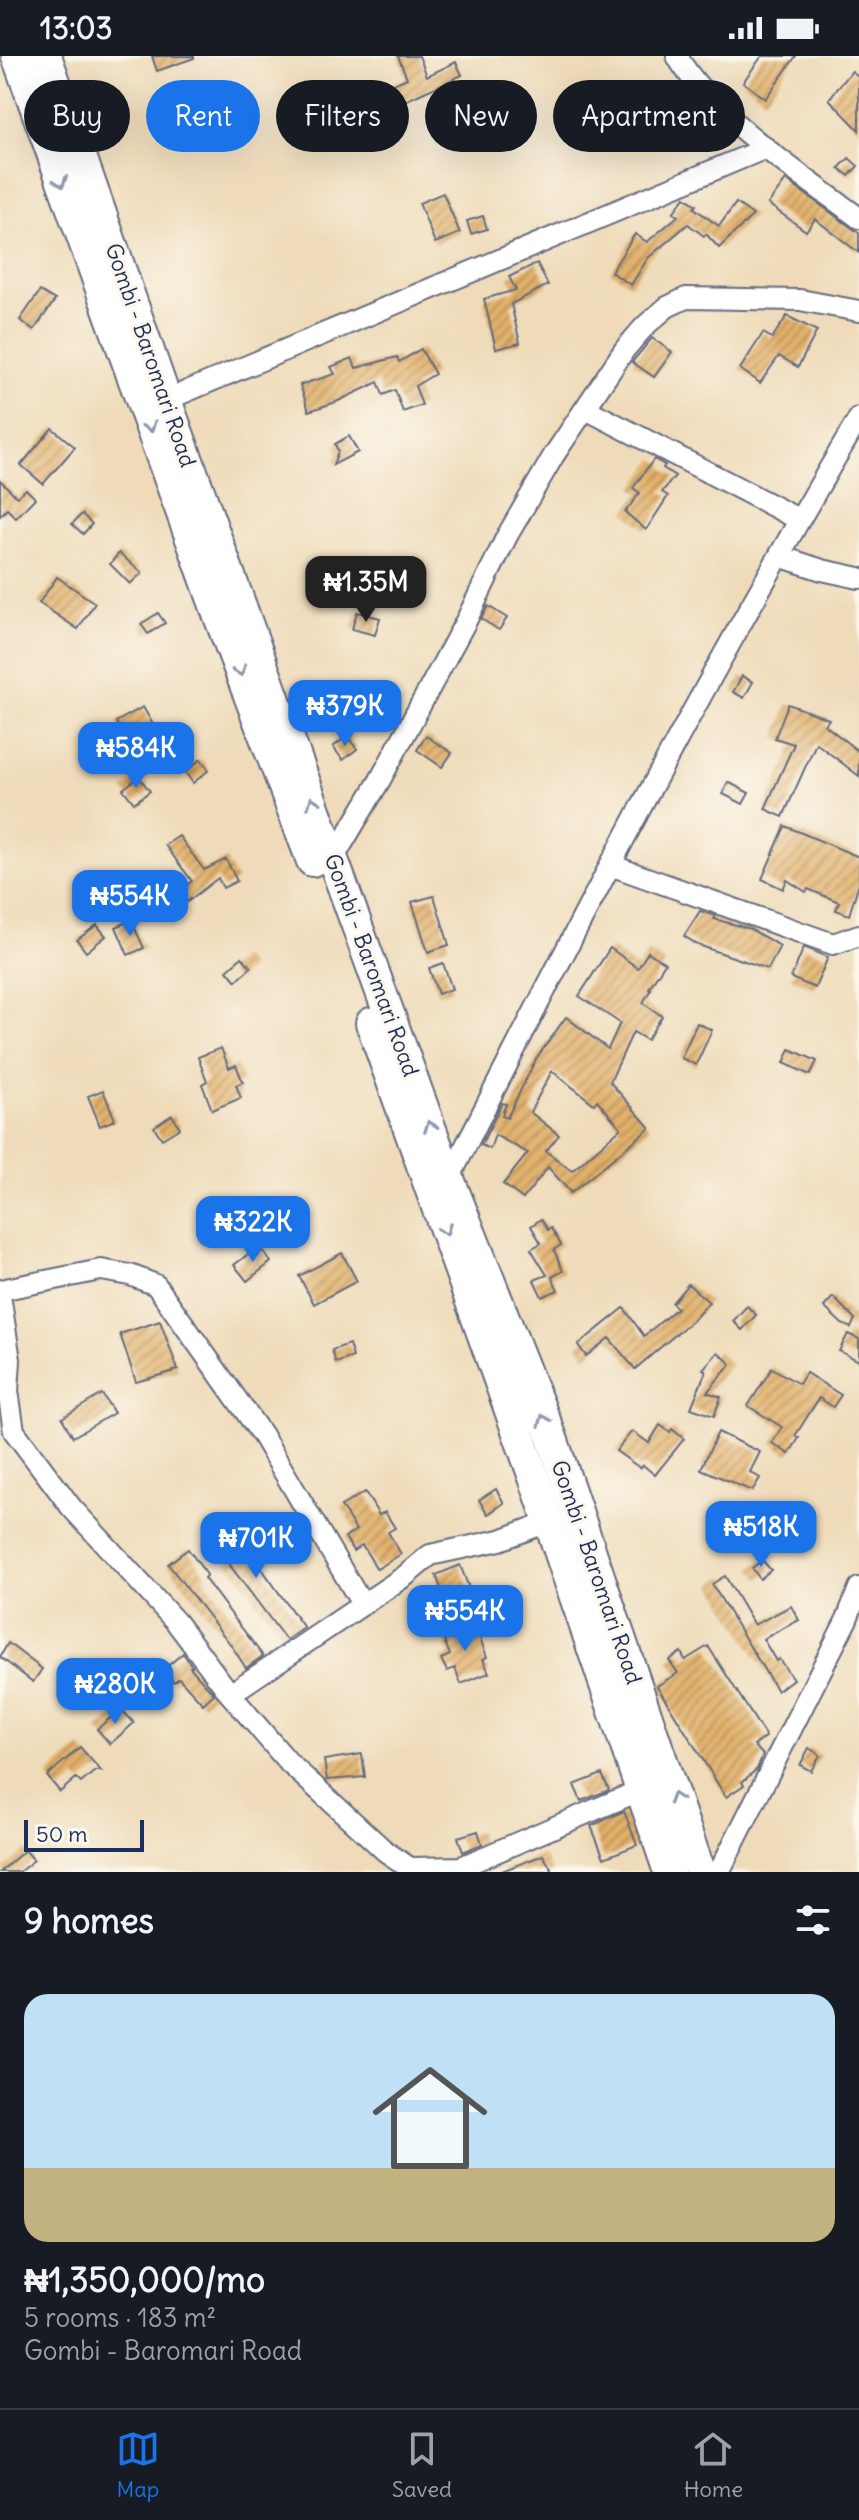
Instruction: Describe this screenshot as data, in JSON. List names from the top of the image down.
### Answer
{
  "streets": {
    "main road": ["Gombi - Baromari Road"]
  },
  "scale_bar": "50 m",
  "page": {
    "status": "13:03",
    "chip": [
      "Buy",
      "Rent",
      "Filters",
      "New",
      "Apartment"
    ],
    "price": [
      "₦1.35M",
      "₦379K",
      "₦584K",
      "₦554K",
      "₦322K",
      "₦518K",
      "₦701K",
      "₦554K",
      "₦280K"
    ],
    "scale": "50 m",
    "heading": "9 homes",
    "list": [
      {
        "name": "₦1,350,000/mo",
        "note": "5 rooms · 183 m² · Gombi - Baromari Road"
      }
    ],
    "tabs": ["Map", "Saved", "Home"]
  }
}
